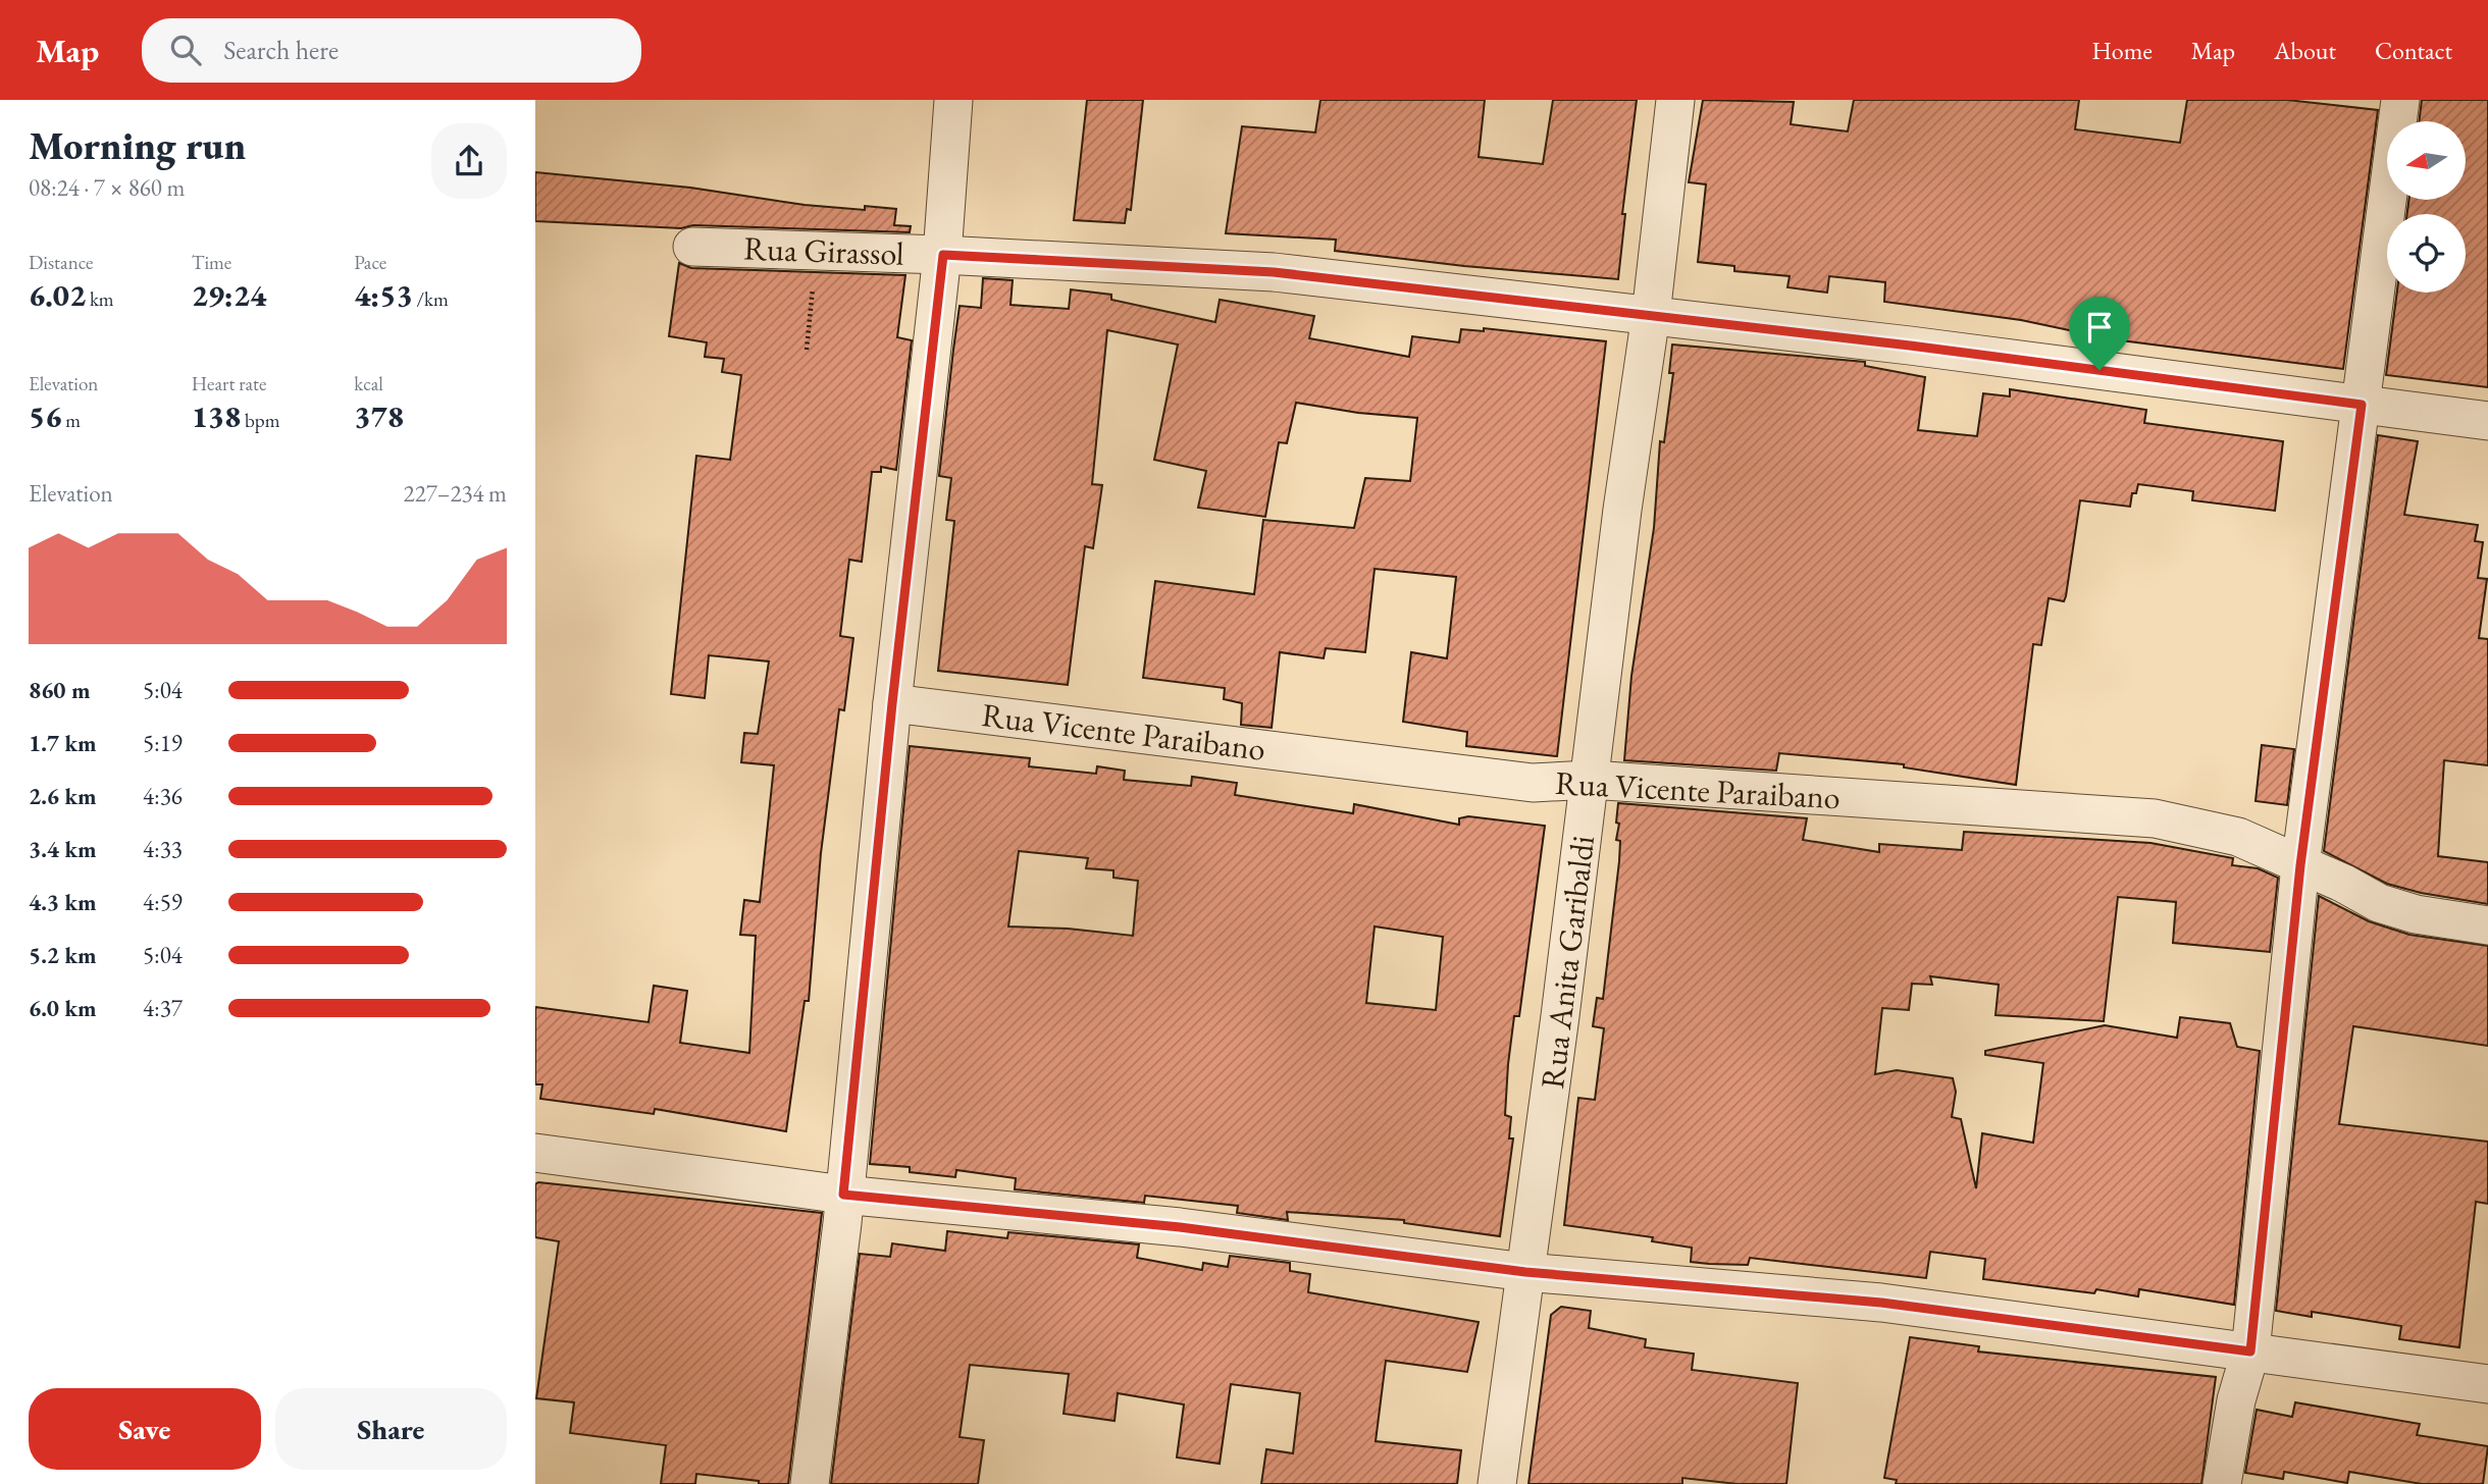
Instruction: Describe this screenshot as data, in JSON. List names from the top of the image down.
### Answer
{
  "streets": {
    "street": ["Rua Girassol", "Rua Vicente Paraibano", "Rua Anita Garibaldi"]
  },
  "crossings": [
    ["Rua Girassol", "Rua Anita Garibaldi"],
    ["Rua Vicente Paraibano", "Rua Anita Garibaldi"]
  ],
  "north": "left",
  "page": {
    "header": "Map",
    "search": "Search here",
    "nav": [
      "Home",
      "Map",
      "About",
      "Contact"
    ],
    "heading": ["Morning run", "08:24 · 7 × 860 m"],
    "stats": [
      ["Distance", "6.02 km"],
      ["Time", "29:24"],
      ["Pace", "4:53 /km"],
      ["Elevation", "56 m"],
      ["Heart rate", "138 bpm"],
      ["kcal", "378"]
    ],
    "chart": ["Elevation", "227–234 m"],
    "list": [
      {
        "name": "860 m",
        "note": "5:04"
      },
      {
        "name": "1.7 km",
        "note": "5:19"
      },
      {
        "name": "2.6 km",
        "note": "4:36"
      },
      {
        "name": "3.4 km",
        "note": "4:33"
      },
      {
        "name": "4.3 km",
        "note": "4:59"
      },
      {
        "name": "5.2 km",
        "note": "5:04"
      },
      {
        "name": "6.0 km",
        "note": "4:37"
      }
    ],
    "buttons": ["Save", "Share"]
  }
}
